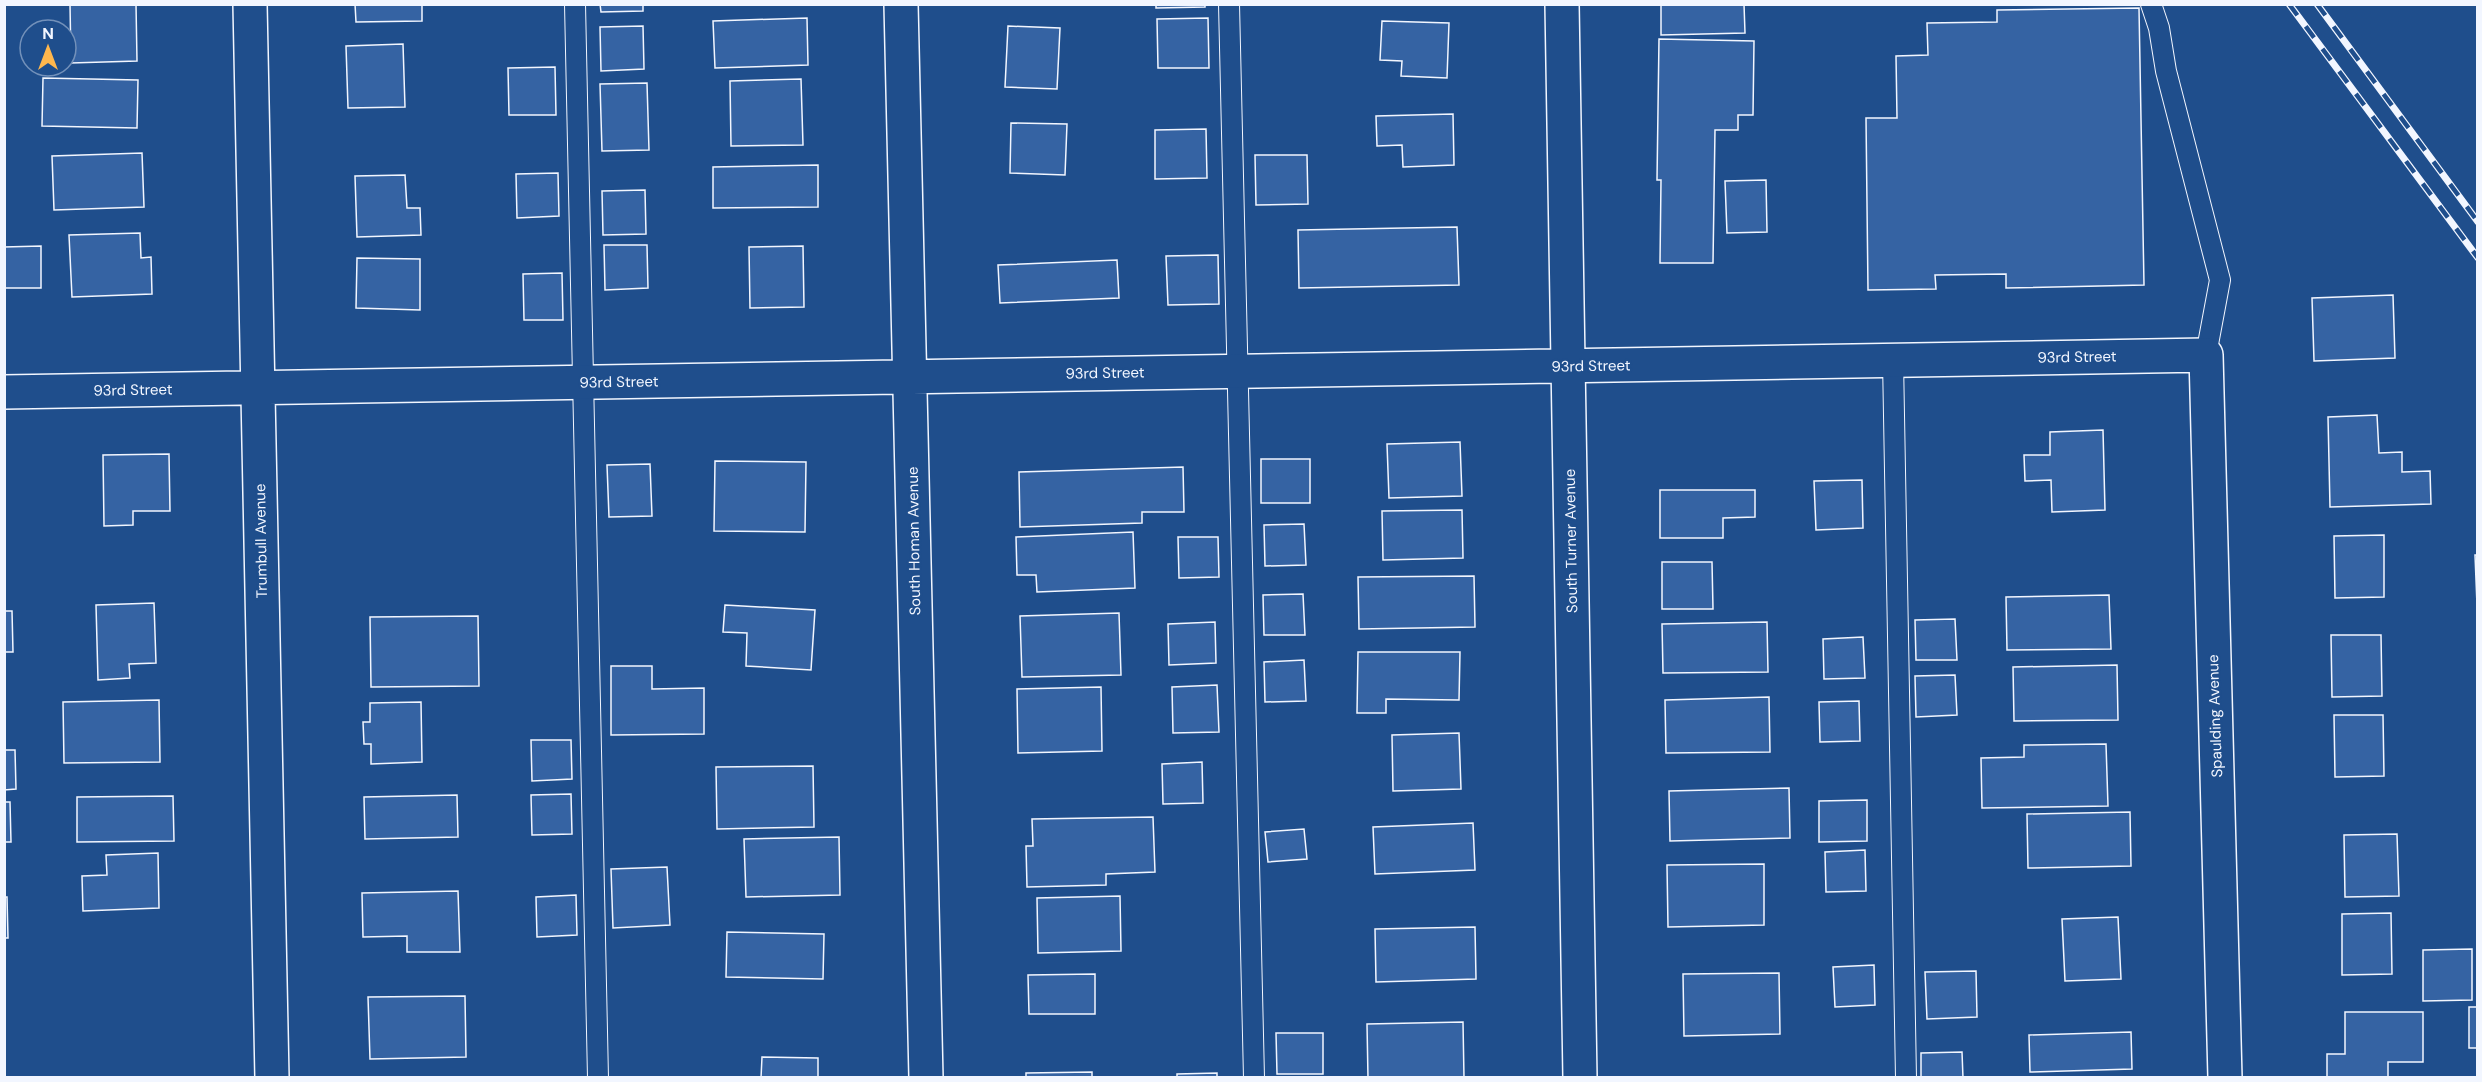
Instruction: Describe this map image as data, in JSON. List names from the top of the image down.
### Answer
{
  "streets": {
    "street": [
      "93rd Street",
      "Trumbull Avenue",
      "South Homan Avenue",
      "South Turner Avenue",
      "Spaulding Avenue"
    ]
  },
  "crossings": [
    ["93rd Street", "Trumbull Avenue"],
    ["93rd Street", "South Homan Avenue"],
    ["93rd Street", "South Turner Avenue"],
    ["93rd Street", "Spaulding Avenue"]
  ],
  "north": "top"
}
